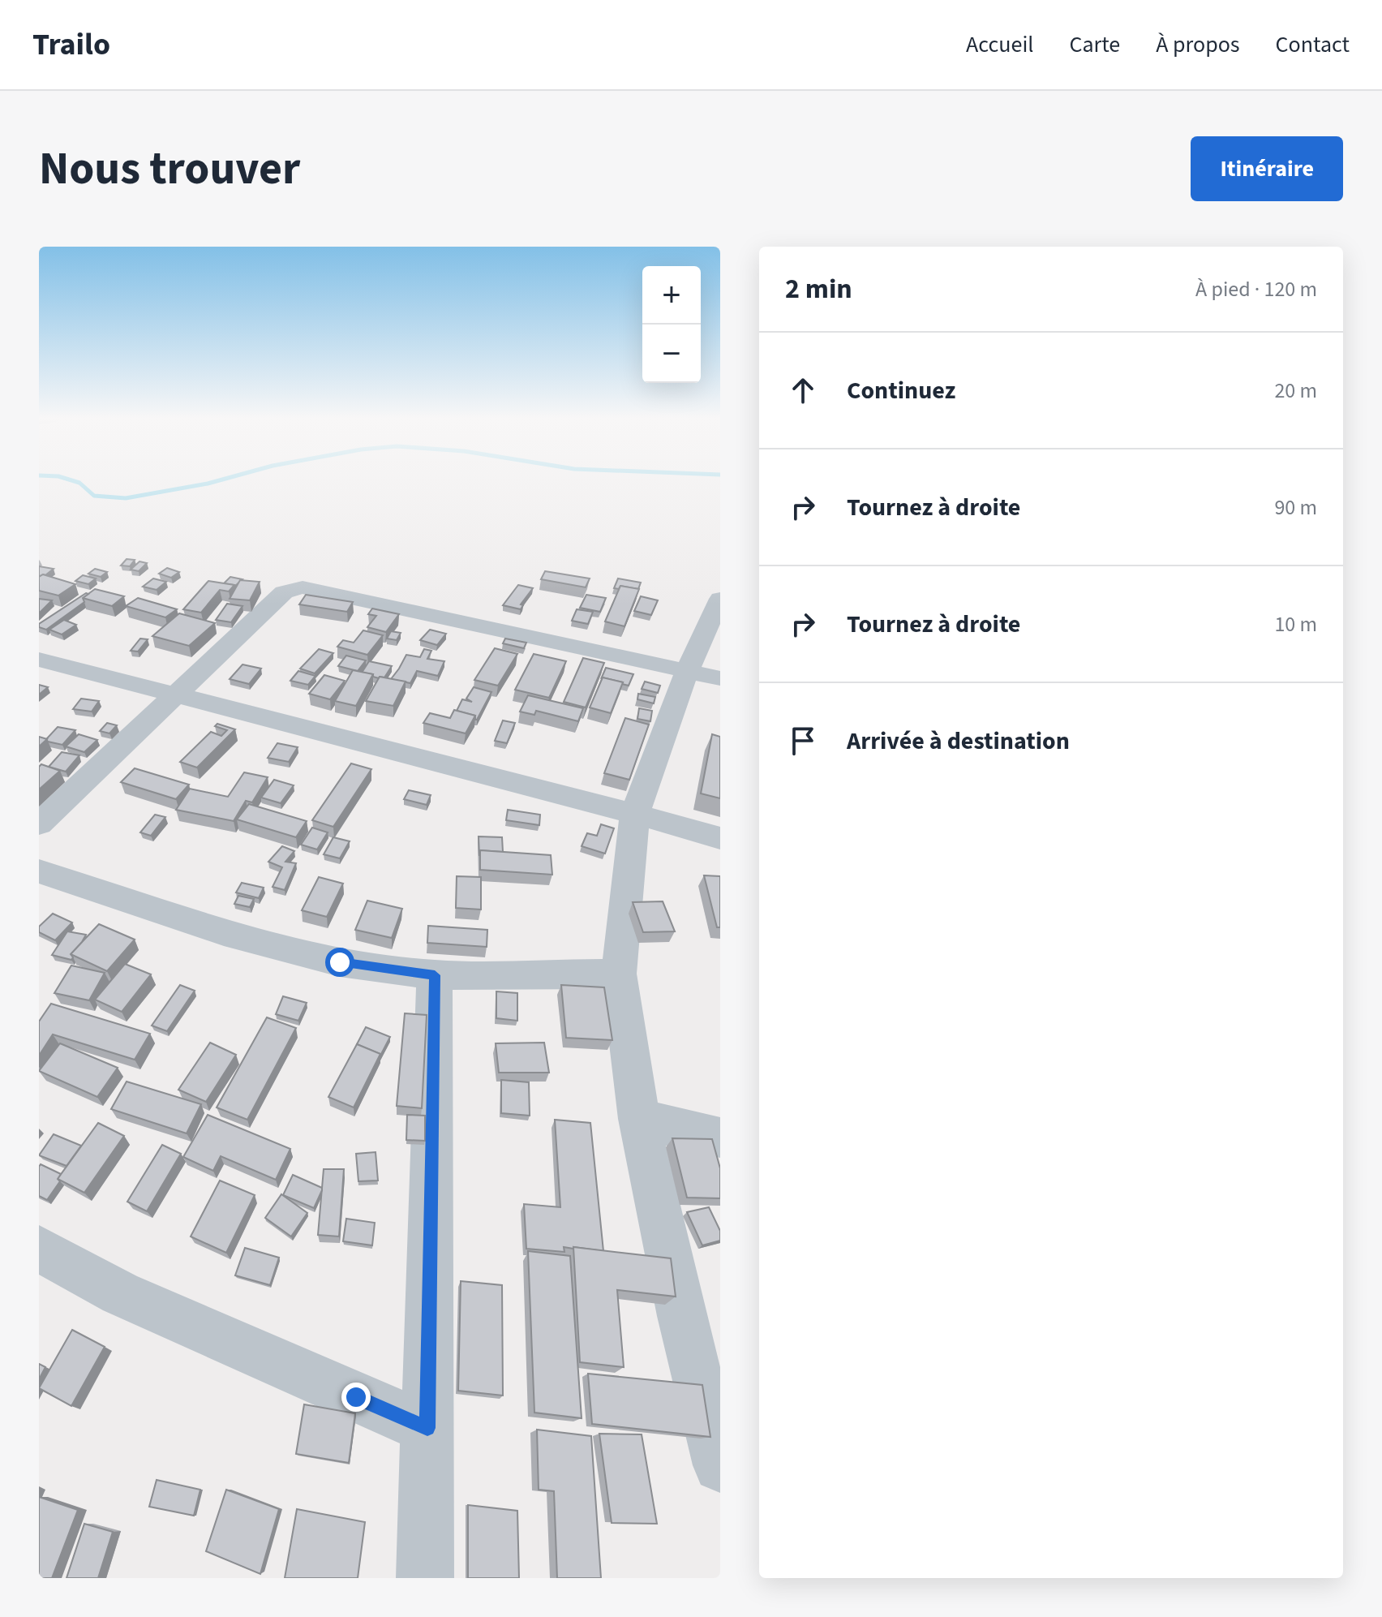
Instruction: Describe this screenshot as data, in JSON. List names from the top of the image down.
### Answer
{
  "page": {
    "header": "Trailo",
    "nav": [
      "Accueil",
      "Carte",
      "À propos",
      "Contact"
    ],
    "buttons": "Itinéraire",
    "title": "Nous trouver",
    "heading": ["2 min", "À pied · 120 m"],
    "map_buttons": ["+", "−"],
    "list": [
      ["Continuez", "20 m"],
      ["Tournez à droite", "90 m"],
      ["Tournez à droite", "10 m"],
      "Arrivée à destination"
    ]
  }
}
